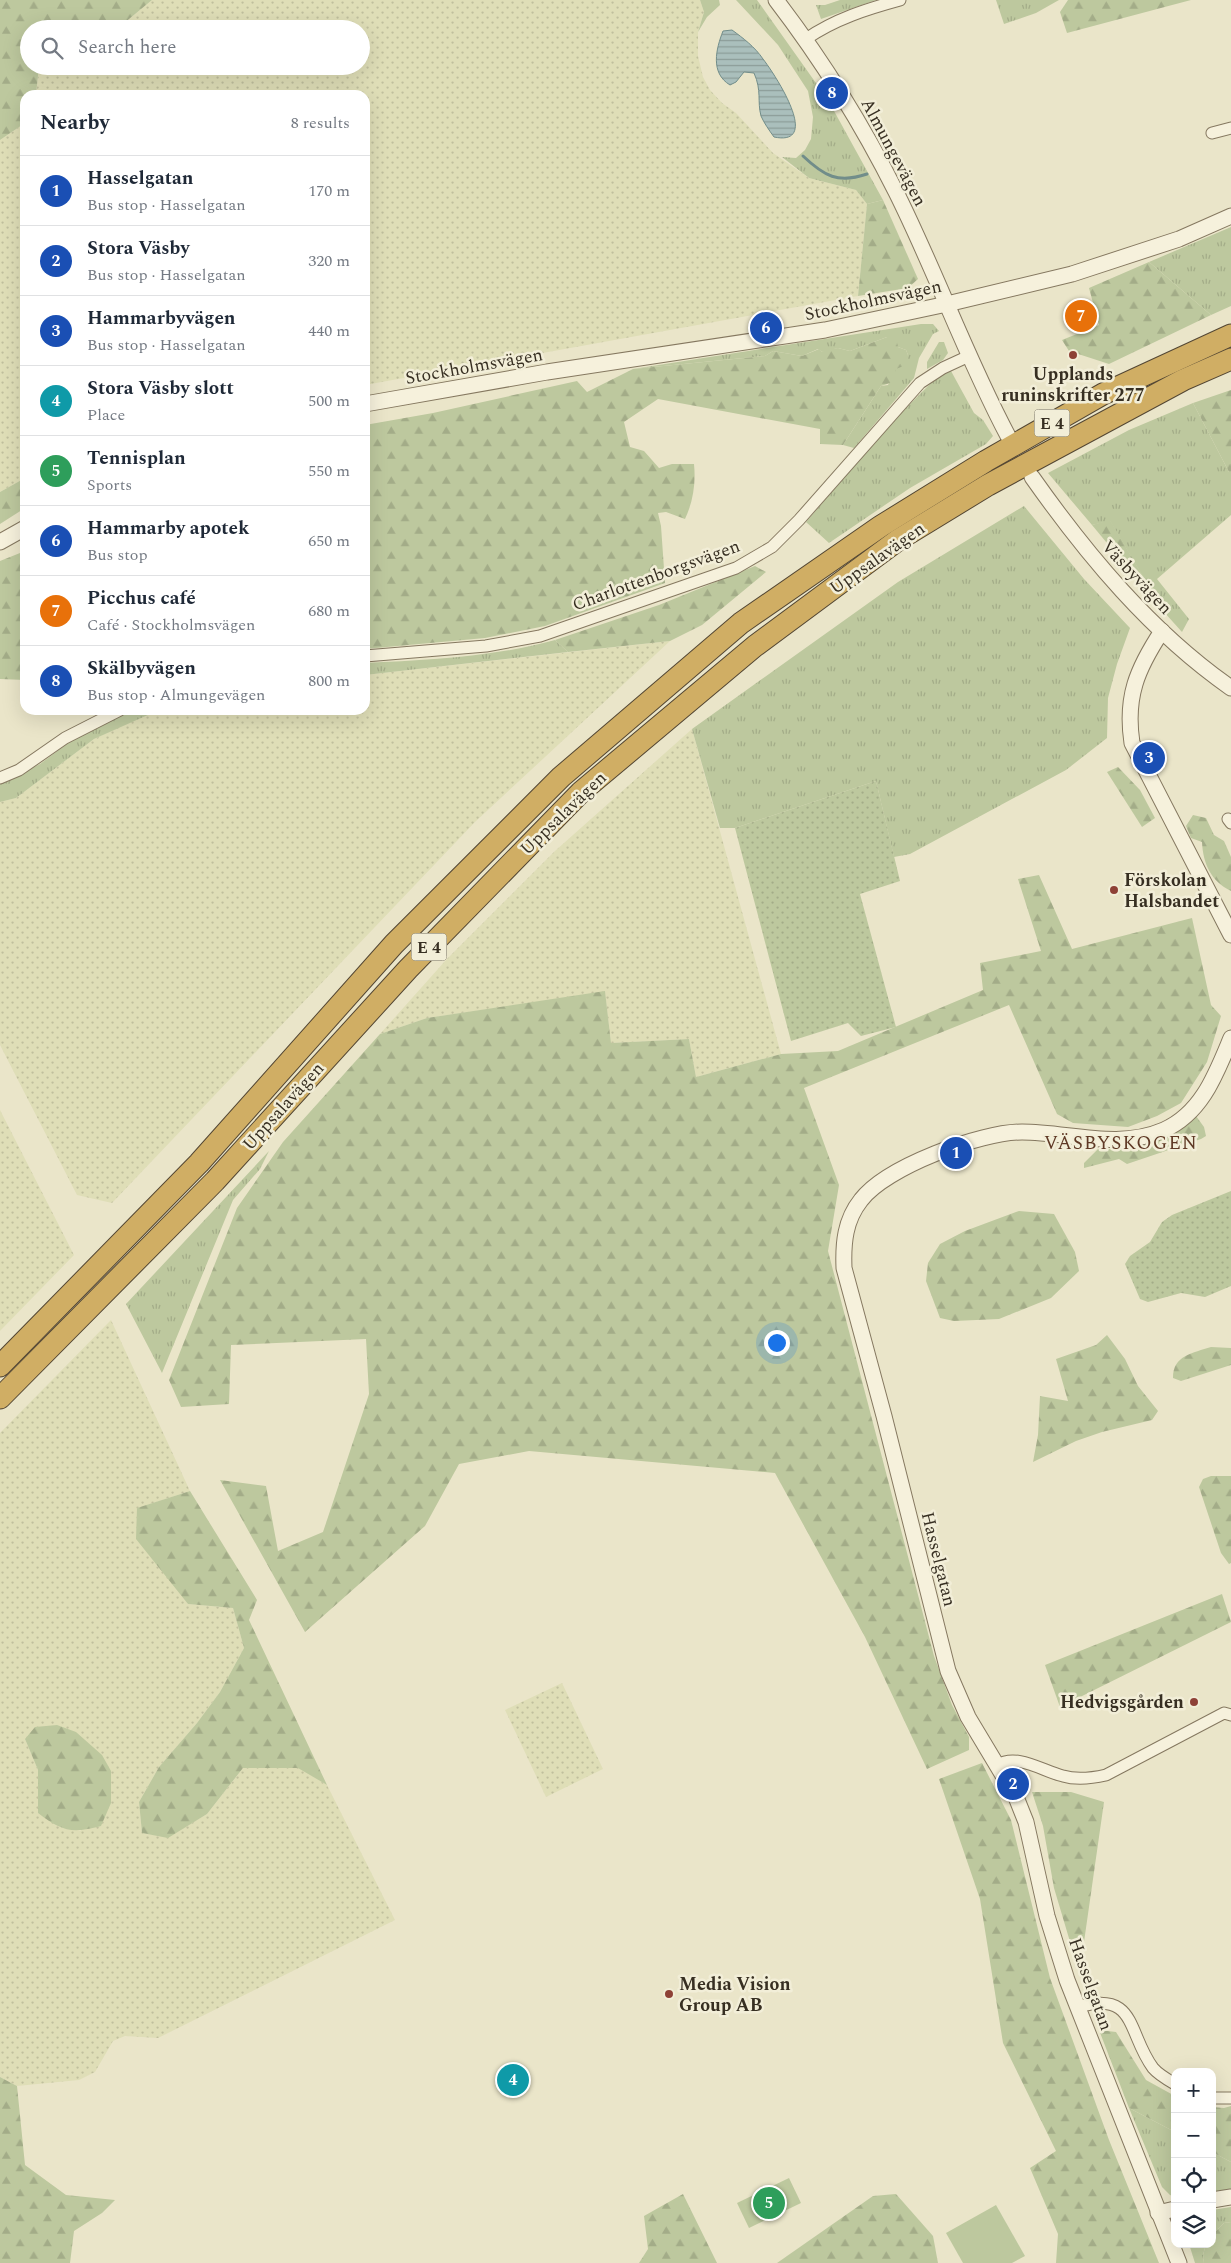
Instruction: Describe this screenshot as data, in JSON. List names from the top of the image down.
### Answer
{
  "streets": {
    "highway": ["E 4", "Uppsalavägen"],
    "street": [
      "Almungevägen",
      "Stockholmsvägen",
      "Charlottenborgsvägen",
      "Väsbyvägen",
      "Hasselgatan"
    ]
  },
  "crossings": [
    ["Almungevägen", "Stockholmsvägen"]
  ],
  "districts": ["VÄSBYSKOGEN"],
  "places": [
    "Upplands runinskrifter 277",
    "Förskolan Halsbandet",
    "Hedvigsgården",
    "Media Vision Group AB"
  ],
  "page": {
    "search": "Search here",
    "pins": [
      "8",
      "7",
      "6",
      "3",
      "1",
      "2",
      "4",
      "5"
    ],
    "heading": ["Nearby", "8 results"],
    "list": [
      {
        "mark": "1",
        "name": "Hasselgatan",
        "note": "Bus stop · Hasselgatan",
        "value": "170 m"
      },
      {
        "mark": "2",
        "name": "Stora Väsby",
        "note": "Bus stop · Hasselgatan",
        "value": "320 m"
      },
      {
        "mark": "3",
        "name": "Hammarbyvägen",
        "note": "Bus stop · Hasselgatan",
        "value": "440 m"
      },
      {
        "mark": "4",
        "name": "Stora Väsby slott",
        "note": "Place",
        "value": "500 m"
      },
      {
        "mark": "5",
        "name": "Tennisplan",
        "note": "Sports",
        "value": "550 m"
      },
      {
        "mark": "6",
        "name": "Hammarby apotek",
        "note": "Bus stop",
        "value": "650 m"
      },
      {
        "mark": "7",
        "name": "Picchus café",
        "note": "Café · Stockholmsvägen",
        "value": "680 m"
      },
      {
        "mark": "8",
        "name": "Skälbyvägen",
        "note": "Bus stop · Almungevägen",
        "value": "800 m"
      }
    ],
    "map_buttons": ["+", "−"]
  }
}
